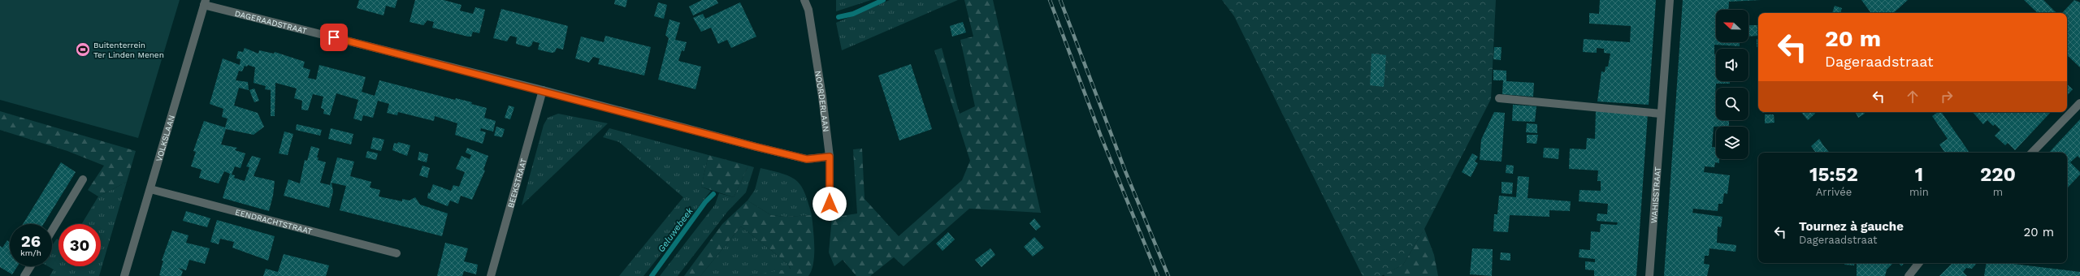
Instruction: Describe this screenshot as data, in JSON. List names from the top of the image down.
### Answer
{
  "streets": {
    "street": [
      "DAGERAADSTRAAT",
      "NOORDERLAAN",
      "VOLKSLAAN",
      "BEEKSTRAAT",
      "WAHISSTRAAT",
      "EENDRACHTSTRAAT"
    ]
  },
  "crossings": [
    ["DAGERAADSTRAAT", "NOORDERLAAN"],
    ["DAGERAADSTRAAT", "VOLKSLAAN"],
    ["DAGERAADSTRAAT", "BEEKSTRAAT"],
    ["VOLKSLAAN", "EENDRACHTSTRAAT"]
  ],
  "water": ["Geluwebeek"],
  "places": {
    "sports": ["Buitenterrein Ter Linden Menen"]
  },
  "north": "left",
  "page": {
    "turn": ["20 m", "Dageraadstraat"],
    "eta": [
      "15:52",
      "Arrivée",
      "1",
      "min",
      "220",
      "m"
    ],
    "list": [
      {
        "name": "Tournez à gauche",
        "note": "Dageraadstraat",
        "value": "20 m"
      }
    ],
    "speed": "26 km/h",
    "limit": "30"
  }
}
